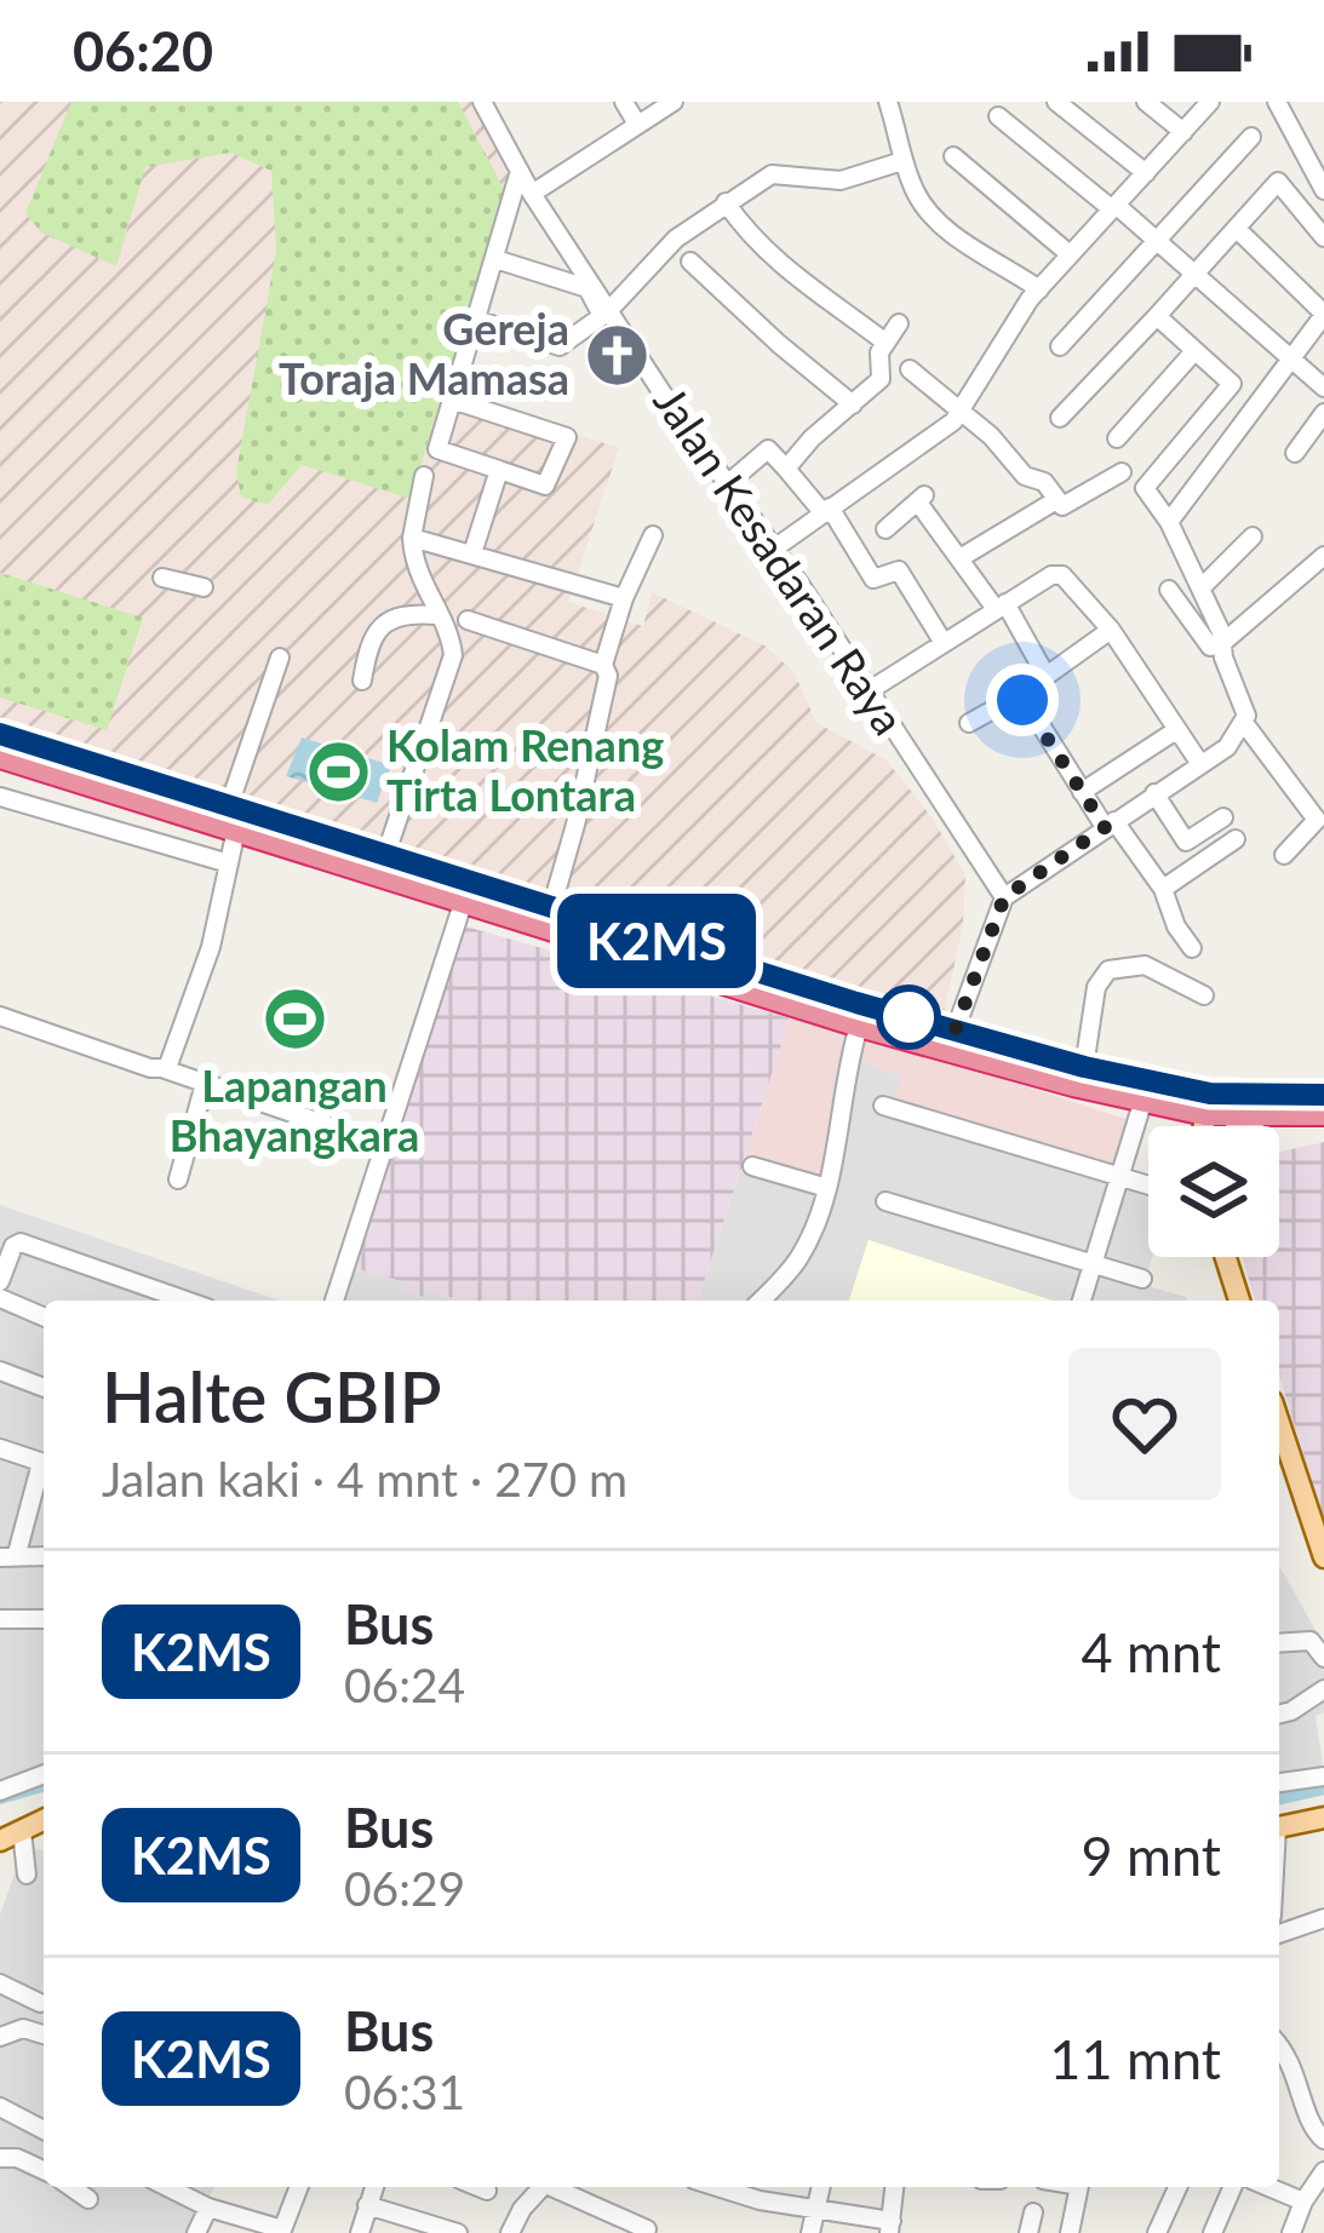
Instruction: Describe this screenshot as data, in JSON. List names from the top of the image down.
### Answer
{
  "streets": {
    "street": ["Jalan Kesadaran Raya"]
  },
  "places": {
    "church": ["Gereja Toraja Mamasa"],
    "sports": ["Kolam Renang Tirta Lontara", "Lapangan Bhayangkara"]
  },
  "lines": ["bus line K2MS"],
  "page": {
    "status": "06:20",
    "on_map": "K2MS",
    "heading": ["Halte GBIP", "Jalan kaki · 4 mnt · 270 m"],
    "list": [
      {
        "mark": "K2MS",
        "name": "Bus",
        "note": "06:24",
        "value": "4 mnt"
      },
      {
        "mark": "K2MS",
        "name": "Bus",
        "note": "06:29",
        "value": "9 mnt"
      },
      {
        "mark": "K2MS",
        "name": "Bus",
        "note": "06:31",
        "value": "11 mnt"
      }
    ]
  }
}
